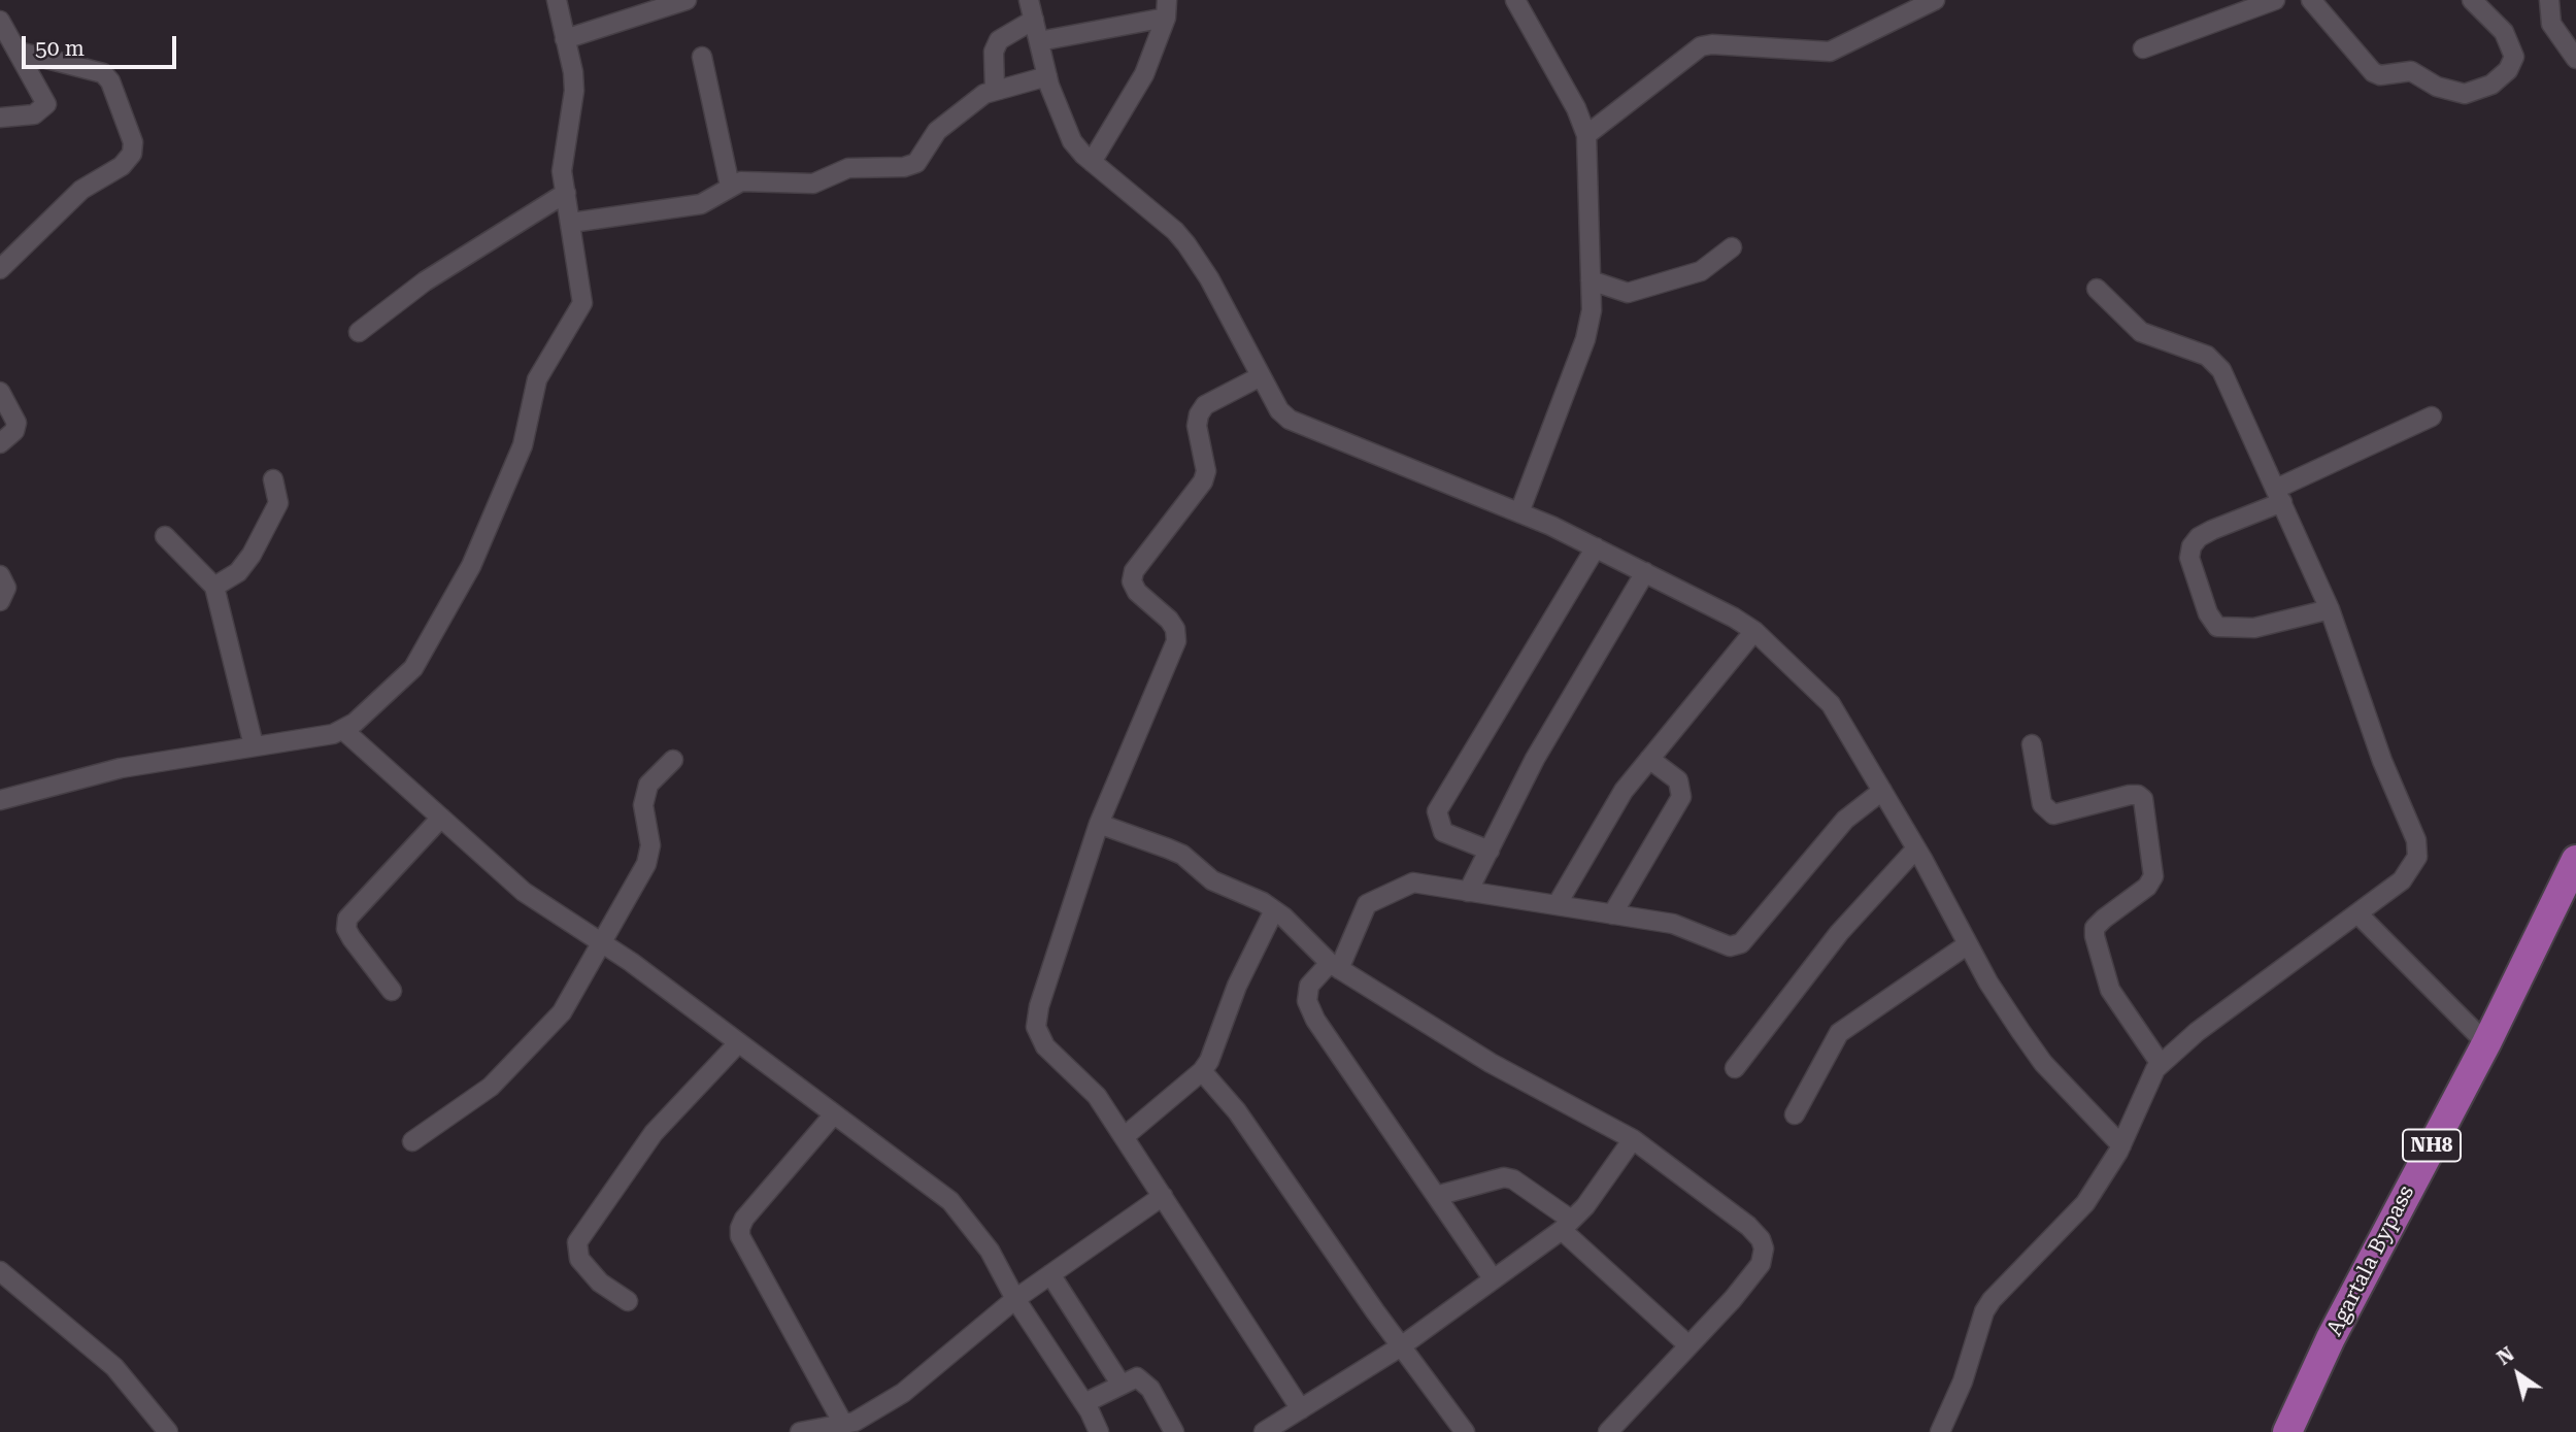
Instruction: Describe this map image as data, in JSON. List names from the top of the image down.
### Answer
{
  "streets": {
    "highway": ["NH8", "Agartala Bypass"]
  },
  "scale_bar": "50 m",
  "north": "top left"
}
